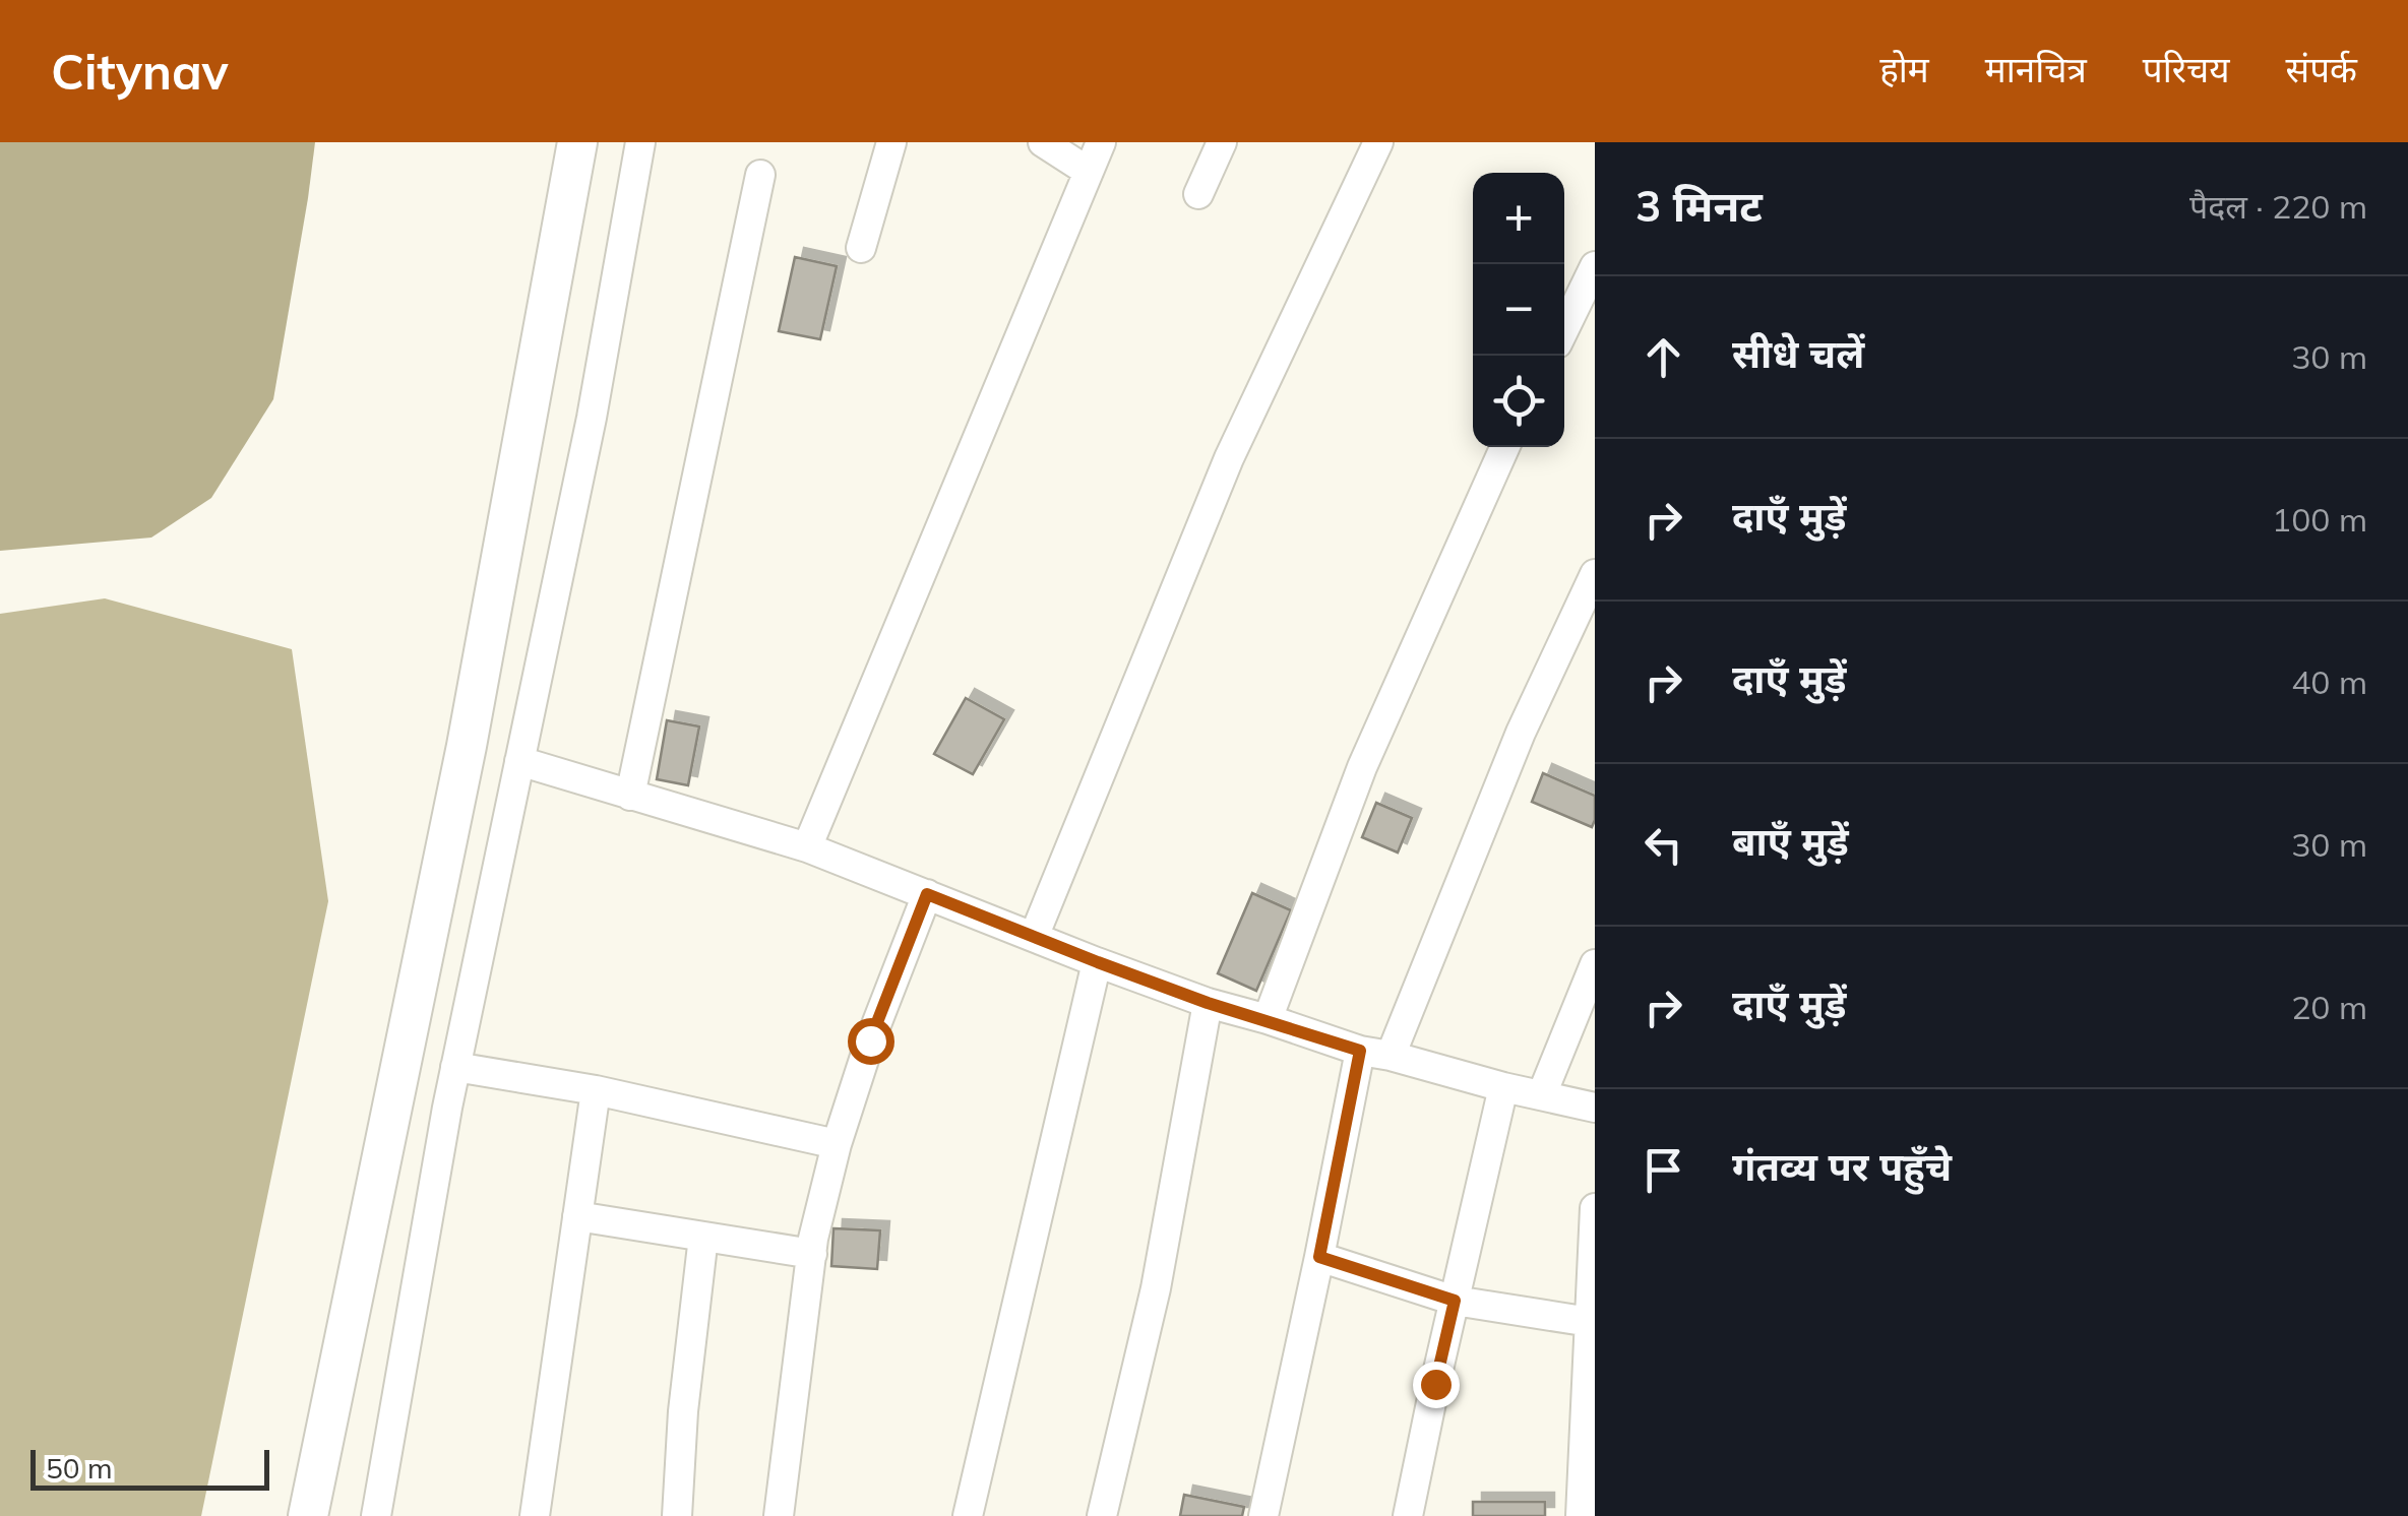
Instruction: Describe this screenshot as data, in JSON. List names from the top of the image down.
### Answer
{
  "scale_bar": "50 m",
  "page": {
    "header": "Citynav",
    "nav": [
      "होम",
      "मानचित्र",
      "परिचय",
      "संपर्क"
    ],
    "heading": ["3 मिनट", "पैदल · 220 m"],
    "map_buttons": ["+", "−"],
    "list": [
      ["सीधे चलें", "30 m"],
      ["दाएँ मुड़ें", "100 m"],
      ["दाएँ मुड़ें", "40 m"],
      ["बाएँ मुड़ें", "30 m"],
      ["दाएँ मुड़ें", "20 m"],
      "गंतव्य पर पहुँचे"
    ],
    "scale": "50 m"
  }
}
